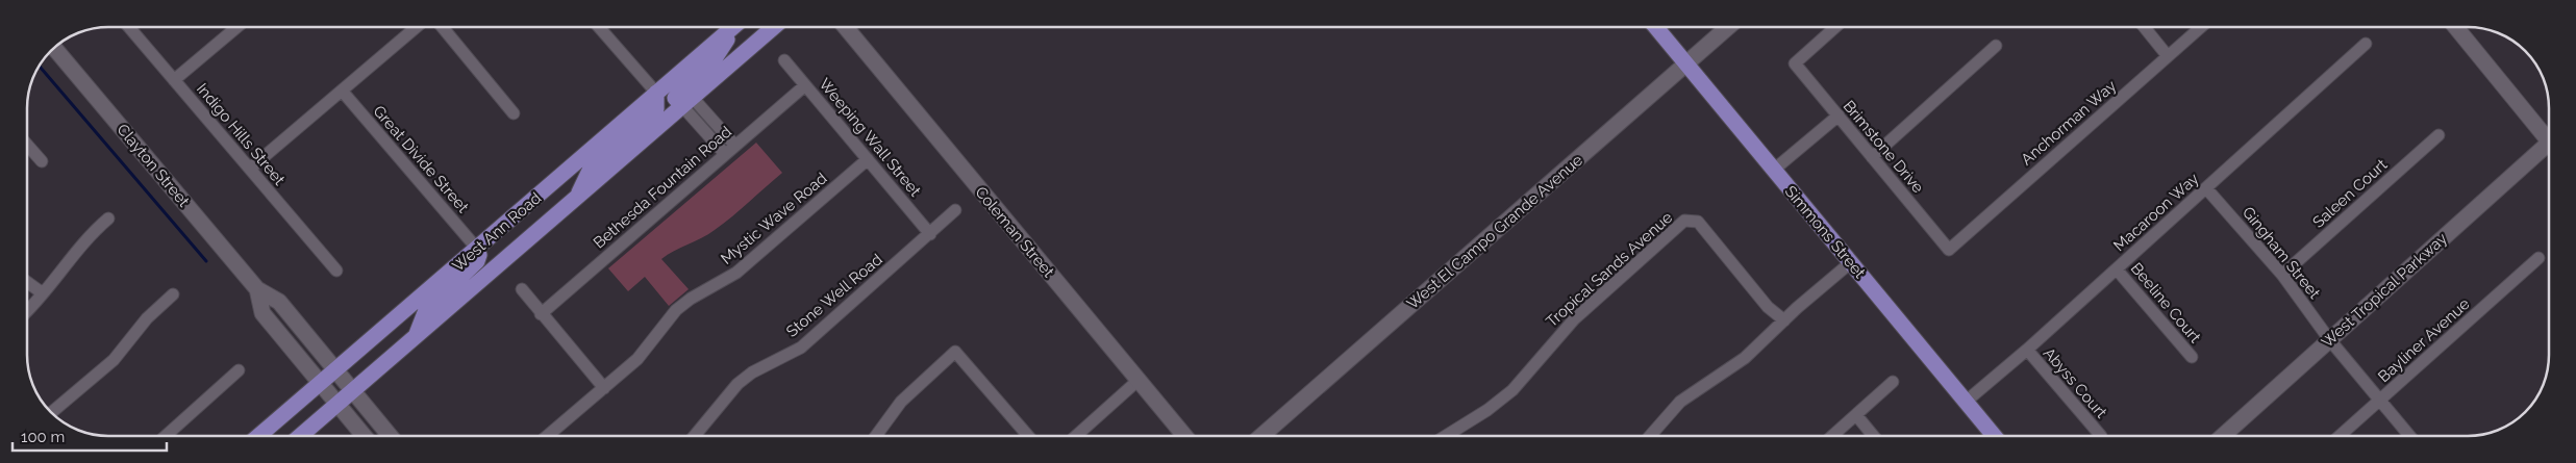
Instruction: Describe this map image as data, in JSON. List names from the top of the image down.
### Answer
{
  "streets": {
    "main road": ["West Ann Road", "Simmons Street"],
    "street": [
      "Anchorman Way",
      "Indigo Hills Street",
      "Weeping Wall Street",
      "Brimstone Drive",
      "Great Divide Street",
      "Clayton Street",
      "Bethesda Fountain Road",
      "Saleen Court",
      "Macaroon Way",
      "Mystic Wave Road",
      "Coleman Street",
      "West El Campo Grande Avenue",
      "Gingham Street",
      "Tropical Sands Avenue",
      "West Tropical Parkway",
      "Stone Well Road",
      "Beeline Court",
      "Bayliner Avenue",
      "Abyss Court"
    ]
  },
  "crossings": [
    ["Anchorman Way", "Brimstone Drive"],
    ["Weeping Wall Street", "Bethesda Fountain Road"],
    ["Weeping Wall Street", "Mystic Wave Road"],
    ["Weeping Wall Street", "Stone Well Road"],
    ["Great Divide Street", "West Ann Road"],
    ["Clayton Street", "West Ann Road"],
    ["Saleen Court", "Gingham Street"],
    ["Macaroon Way", "Simmons Street"],
    ["Macaroon Way", "Gingham Street"],
    ["Macaroon Way", "Beeline Court"],
    ["Macaroon Way", "Abyss Court"],
    ["West El Campo Grande Avenue", "Simmons Street"],
    ["Gingham Street", "West Tropical Parkway"],
    ["Gingham Street", "Bayliner Avenue"]
  ],
  "scale_bar": "100 m"
}
